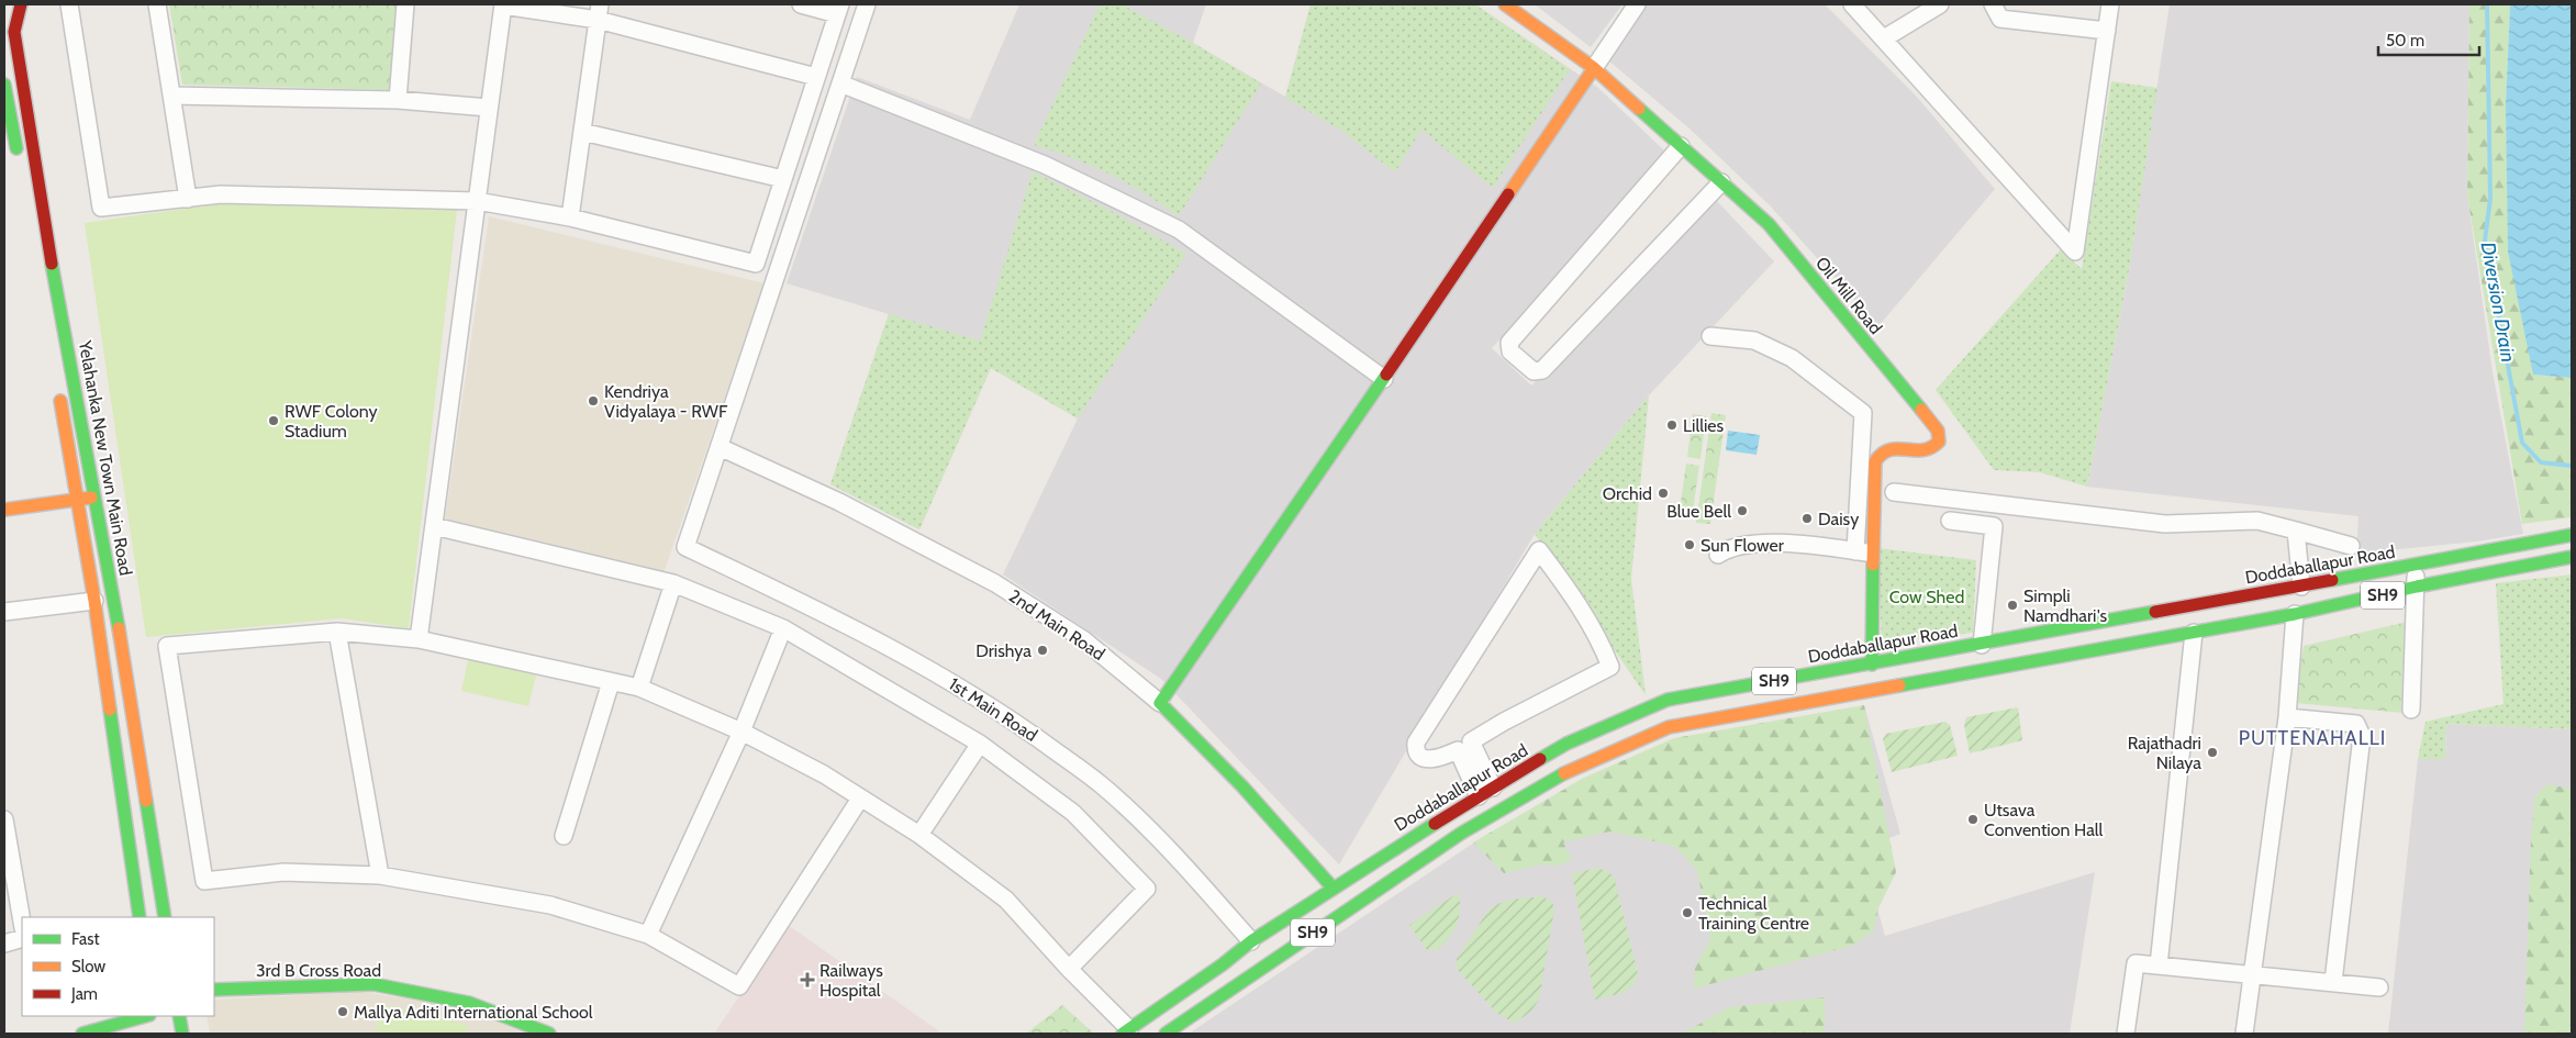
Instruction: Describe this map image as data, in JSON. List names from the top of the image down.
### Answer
{
  "streets": {
    "main road": [
      "Oil Mill Road",
      "Yelahanka New Town Main Road",
      "Doddaballapur Road",
      "SH9",
      "2nd Main Road",
      "3rd B Cross Road"
    ],
    "street": ["1st Main Road"]
  },
  "crossings": [
    ["Doddaballapur Road", "2nd Main Road"],
    ["Doddaballapur Road", "1st Main Road"],
    ["2nd Main Road", "1st Main Road"]
  ],
  "districts": ["PUTTENAHALLI"],
  "water": ["Diversion Drain"],
  "parks": ["Cow Shed"],
  "places": {
    "other": [
      "Kendriya Vidyalaya - RWF",
      "RWF Colony Stadium",
      "Lillies",
      "Orchid",
      "Blue Bell",
      "Daisy",
      "Sun Flower",
      "Simpli Namdhari's",
      "Drishya",
      "Rajathadri Nilaya",
      "Utsava Convention Hall",
      "Technical Training Centre",
      "Mallya Aditi International School"
    ],
    "health": ["Railways Hospital"]
  },
  "legend": ["Fast", "Slow", "Jam"],
  "scale_bar": "50 m"
}
